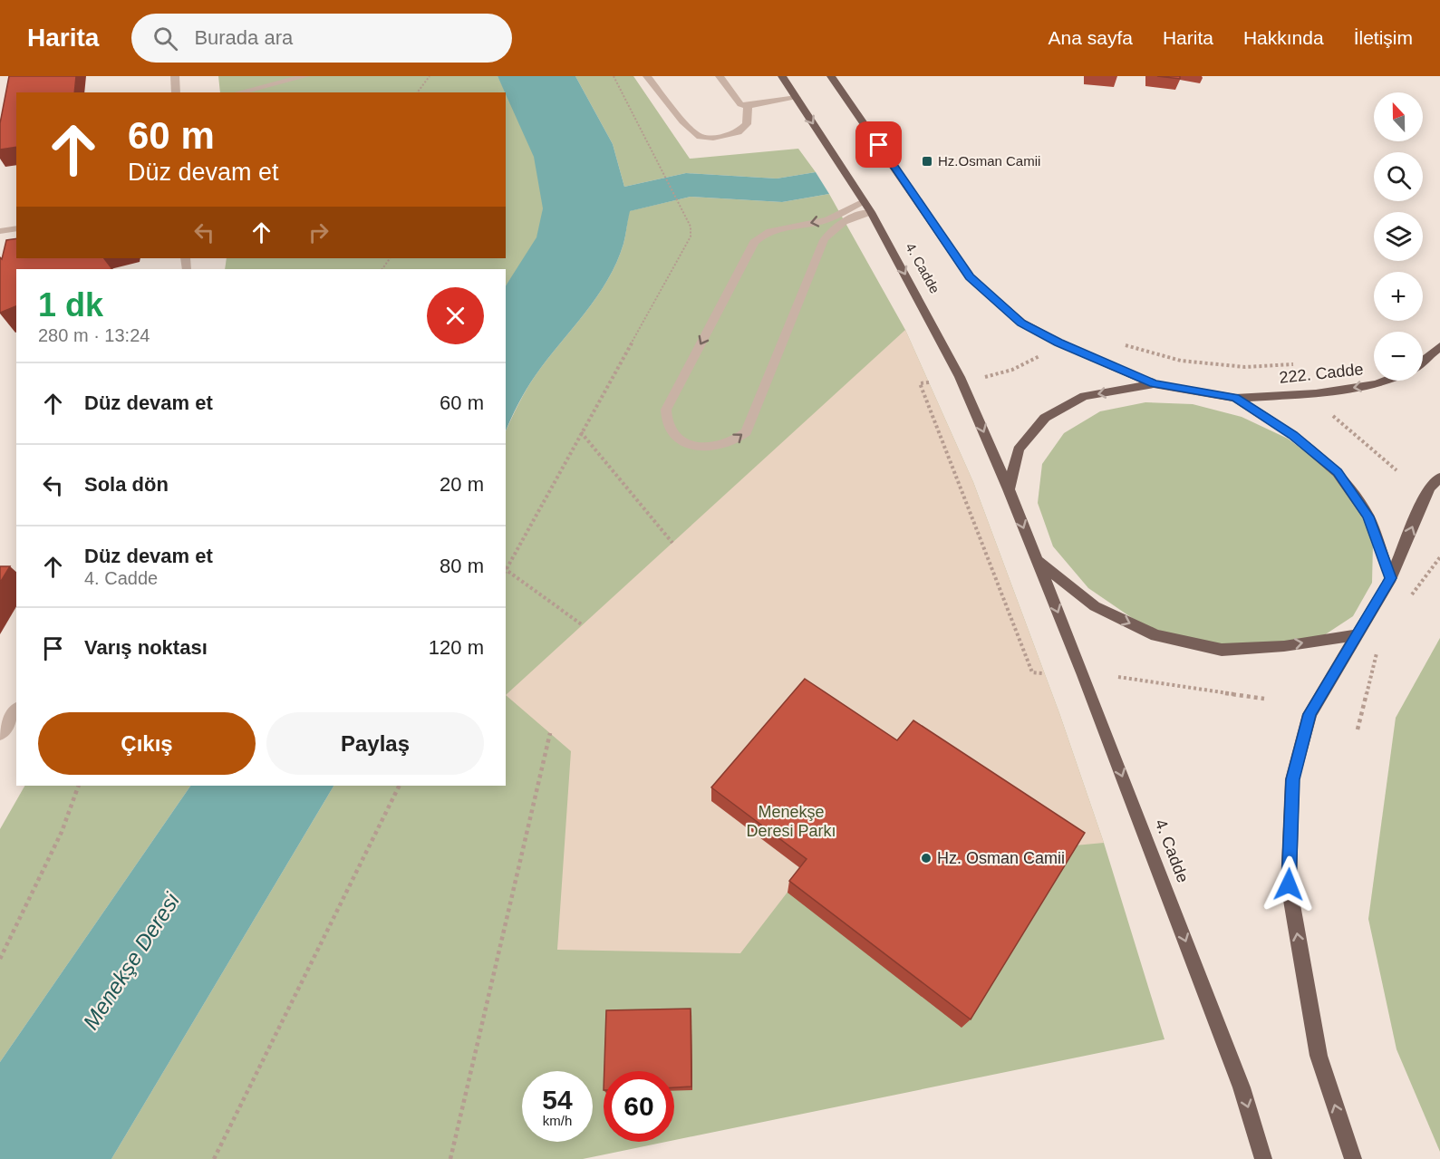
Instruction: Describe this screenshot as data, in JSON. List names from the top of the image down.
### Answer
{
  "streets": {
    "main road": ["4. Cadde", "222. Cadde"]
  },
  "one_way": ["4. Cadde", "222. Cadde"],
  "water": ["Menekşe Deresi"],
  "parks": ["Menekşe Deresi Parkı"],
  "places": {
    "transit": ["Hz.Osman Camii"],
    "other": ["Hz. Osman Camii"]
  },
  "north": "top",
  "page": {
    "header": "Harita",
    "search": "Burada ara",
    "nav": [
      "Ana sayfa",
      "Harita",
      "Hakkında",
      "İletişim"
    ],
    "map_buttons": ["+", "−"],
    "turn": ["60 m", "Düz devam et"],
    "heading": ["1 dk", "280 m · 13:24"],
    "list": [
      {
        "name": "Düz devam et",
        "value": "60 m"
      },
      {
        "name": "Sola dön",
        "value": "20 m"
      },
      {
        "name": "Düz devam et",
        "note": "4. Cadde",
        "value": "80 m"
      },
      {
        "name": "Varış noktası",
        "value": "120 m"
      }
    ],
    "buttons": ["Çıkış", "Paylaş"],
    "speed": "54 km/h",
    "limit": "60"
  }
}
